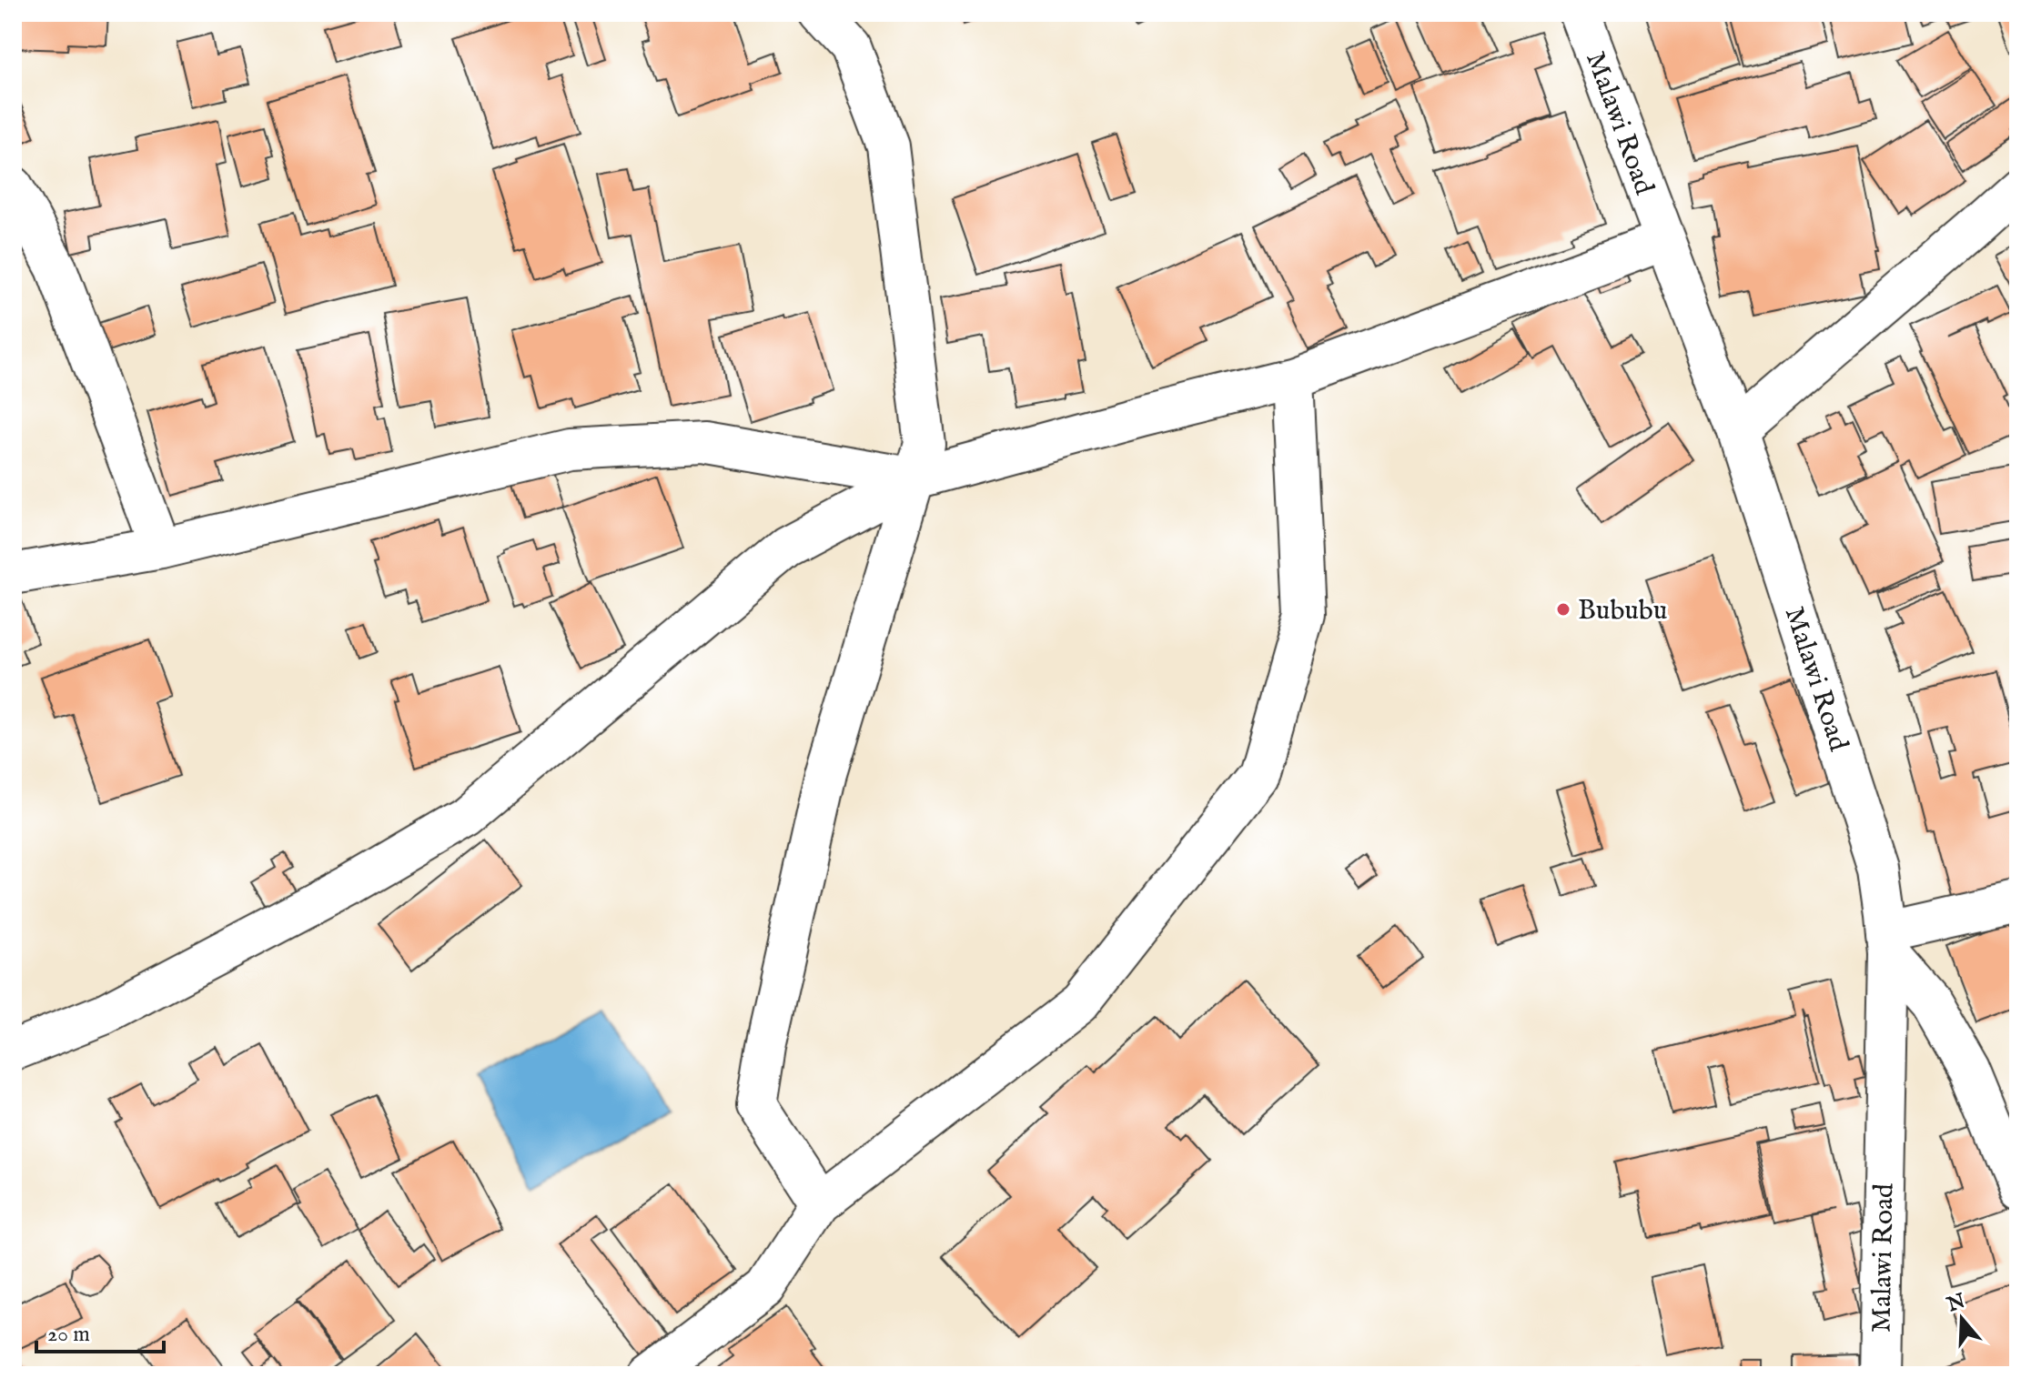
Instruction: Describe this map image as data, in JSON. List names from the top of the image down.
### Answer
{
  "streets": {
    "street": ["Malawi Road"]
  },
  "places": ["Bububu"],
  "scale_bar": "20 m",
  "north": "top"
}
